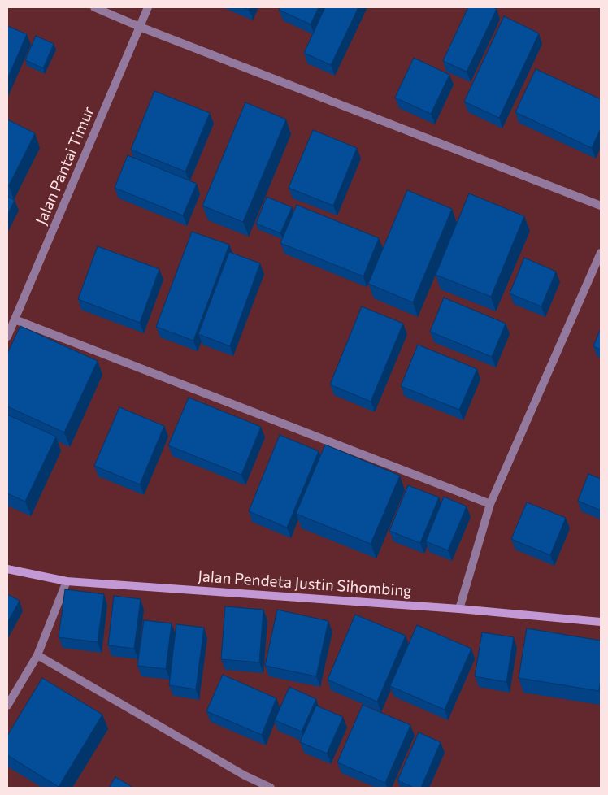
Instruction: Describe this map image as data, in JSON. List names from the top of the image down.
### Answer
{
  "streets": {
    "street": ["Jalan Pantai Timur", "Jalan Pendeta Justin Sihombing"]
  }
}
